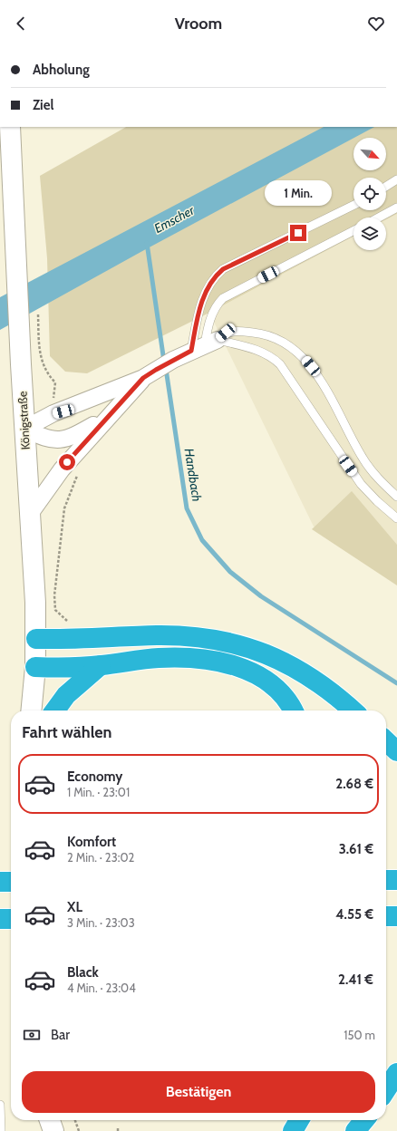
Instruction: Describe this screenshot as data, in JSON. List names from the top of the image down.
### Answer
{
  "streets": {
    "main road": ["Königstraße"]
  },
  "water": ["Emscher", "Handbach"],
  "north": "bottom right",
  "page": {
    "header": "Vroom",
    "banner": ["Abholung", "Ziel"],
    "bubble": "1 Min.",
    "heading": "Fahrt wählen",
    "list": [
      {
        "name": "Economy",
        "note": "1 Min. · 23:01",
        "value": "2.68 €"
      },
      {
        "name": "Komfort",
        "note": "2 Min. · 23:02",
        "value": "3.61 €"
      },
      {
        "name": "XL",
        "note": "3 Min. · 23:03",
        "value": "4.55 €"
      },
      {
        "name": "Black",
        "note": "4 Min. · 23:04",
        "value": "2.41 €"
      }
    ],
    "pay": ["Bar", "150 m"],
    "buttons": "Bestätigen"
  }
}
